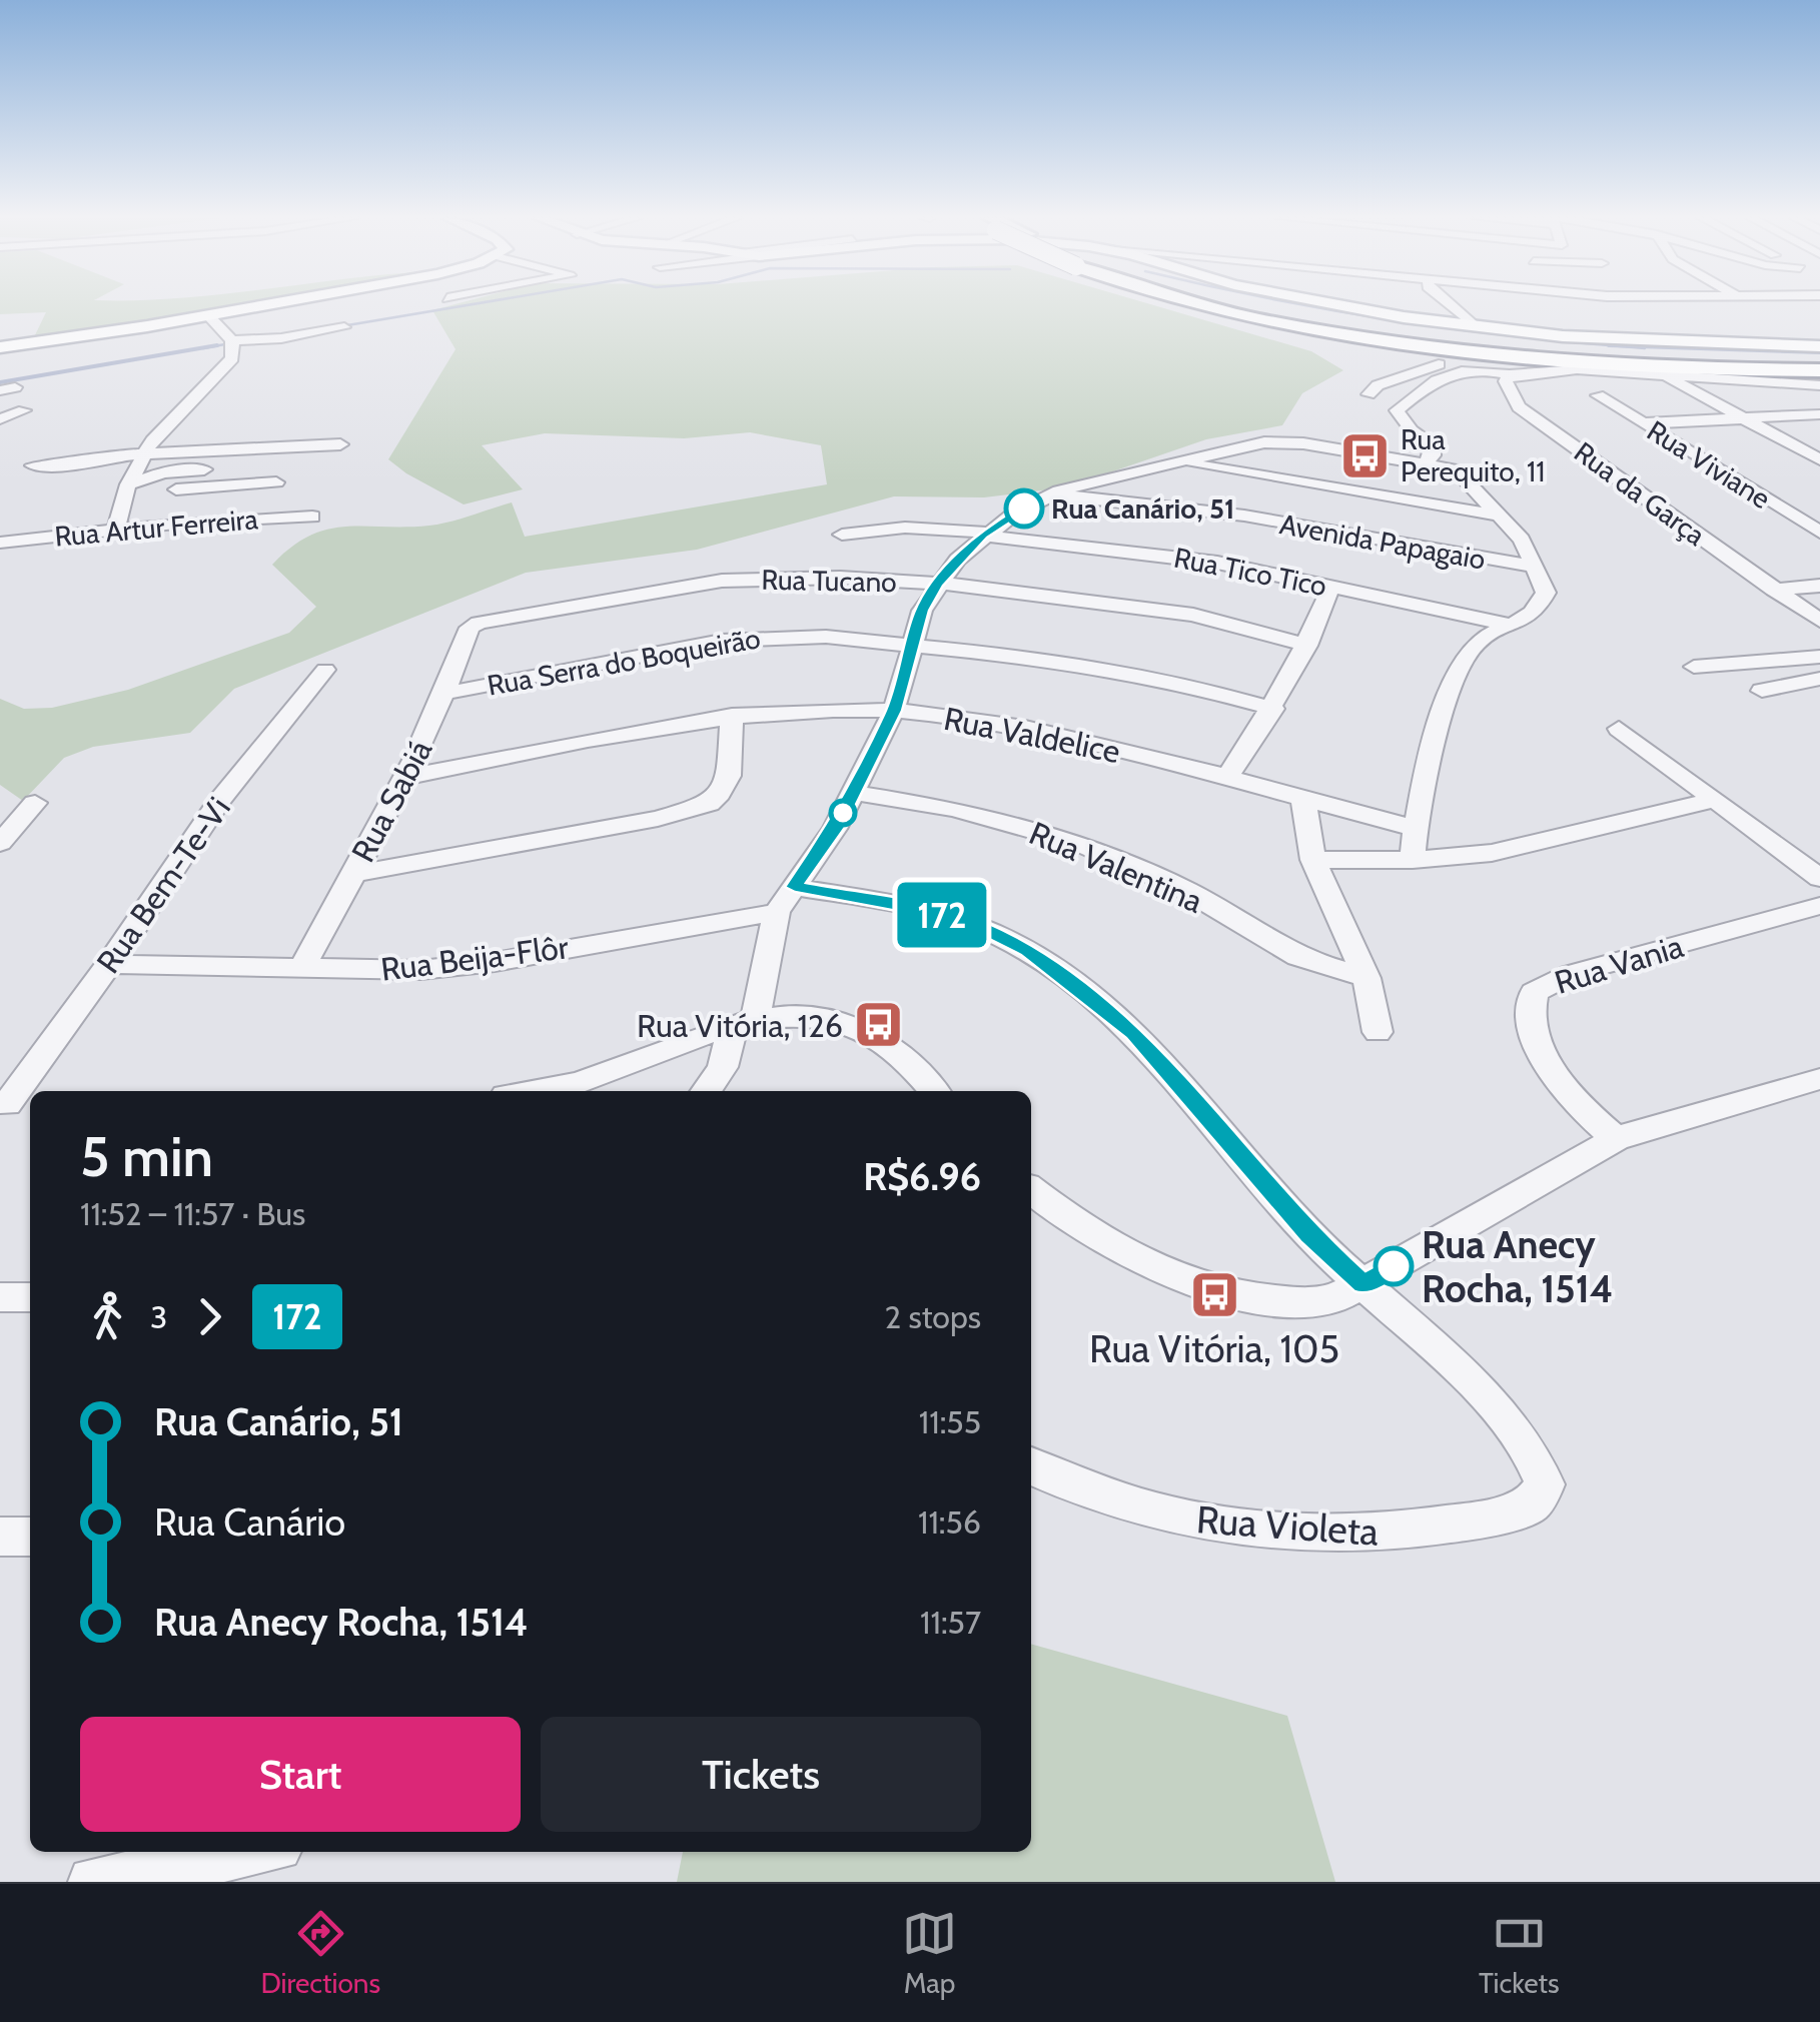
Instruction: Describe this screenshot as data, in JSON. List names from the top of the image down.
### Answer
{
  "streets": {
    "street": [
      "Rua Viviane",
      "Rua da Garça",
      "Rua Artur Ferreira",
      "Avenida Papagaio",
      "Rua Tico Tico",
      "Rua Tucano",
      "Rua Serra do Boqueirão",
      "Rua Valdelice",
      "Rua Sabiá",
      "Rua Valentina",
      "Rua Bem-Te-Vi",
      "Rua Beija-Flôr",
      "Rua Vania",
      "Rua Violeta"
    ]
  },
  "crossings": [
    ["Rua Tucano", "Rua Sabiá"],
    ["Rua Serra do Boqueirão", "Rua Sabiá"],
    ["Rua Valdelice", "Rua Sabiá"],
    ["Rua Sabiá", "Rua Beija-Flôr"],
    ["Rua Bem-Te-Vi", "Rua Beija-Flôr"]
  ],
  "places": {
    "bus stop": ["Rua Perequito, 11", "Rua Vitória, 126", "Rua Vitória, 105"],
    "other": ["Rua Canário, 51", "Rua Anecy Rocha, 1514"]
  },
  "lines": ["bus line 172"],
  "page": {
    "on_map": "172",
    "heading": ["5 min", "11:52 – 11:57 · Bus", "R$6.96"],
    "legs": ["3", "172", "2 stops"],
    "list": [
      {
        "name": "Rua Canário, 51",
        "value": "11:55"
      },
      {
        "name": "Rua Canário",
        "value": "11:56"
      },
      {
        "name": "Rua Anecy Rocha, 1514",
        "value": "11:57"
      }
    ],
    "buttons": ["Start", "Tickets"],
    "tabs": ["Directions", "Map", "Tickets"]
  }
}
